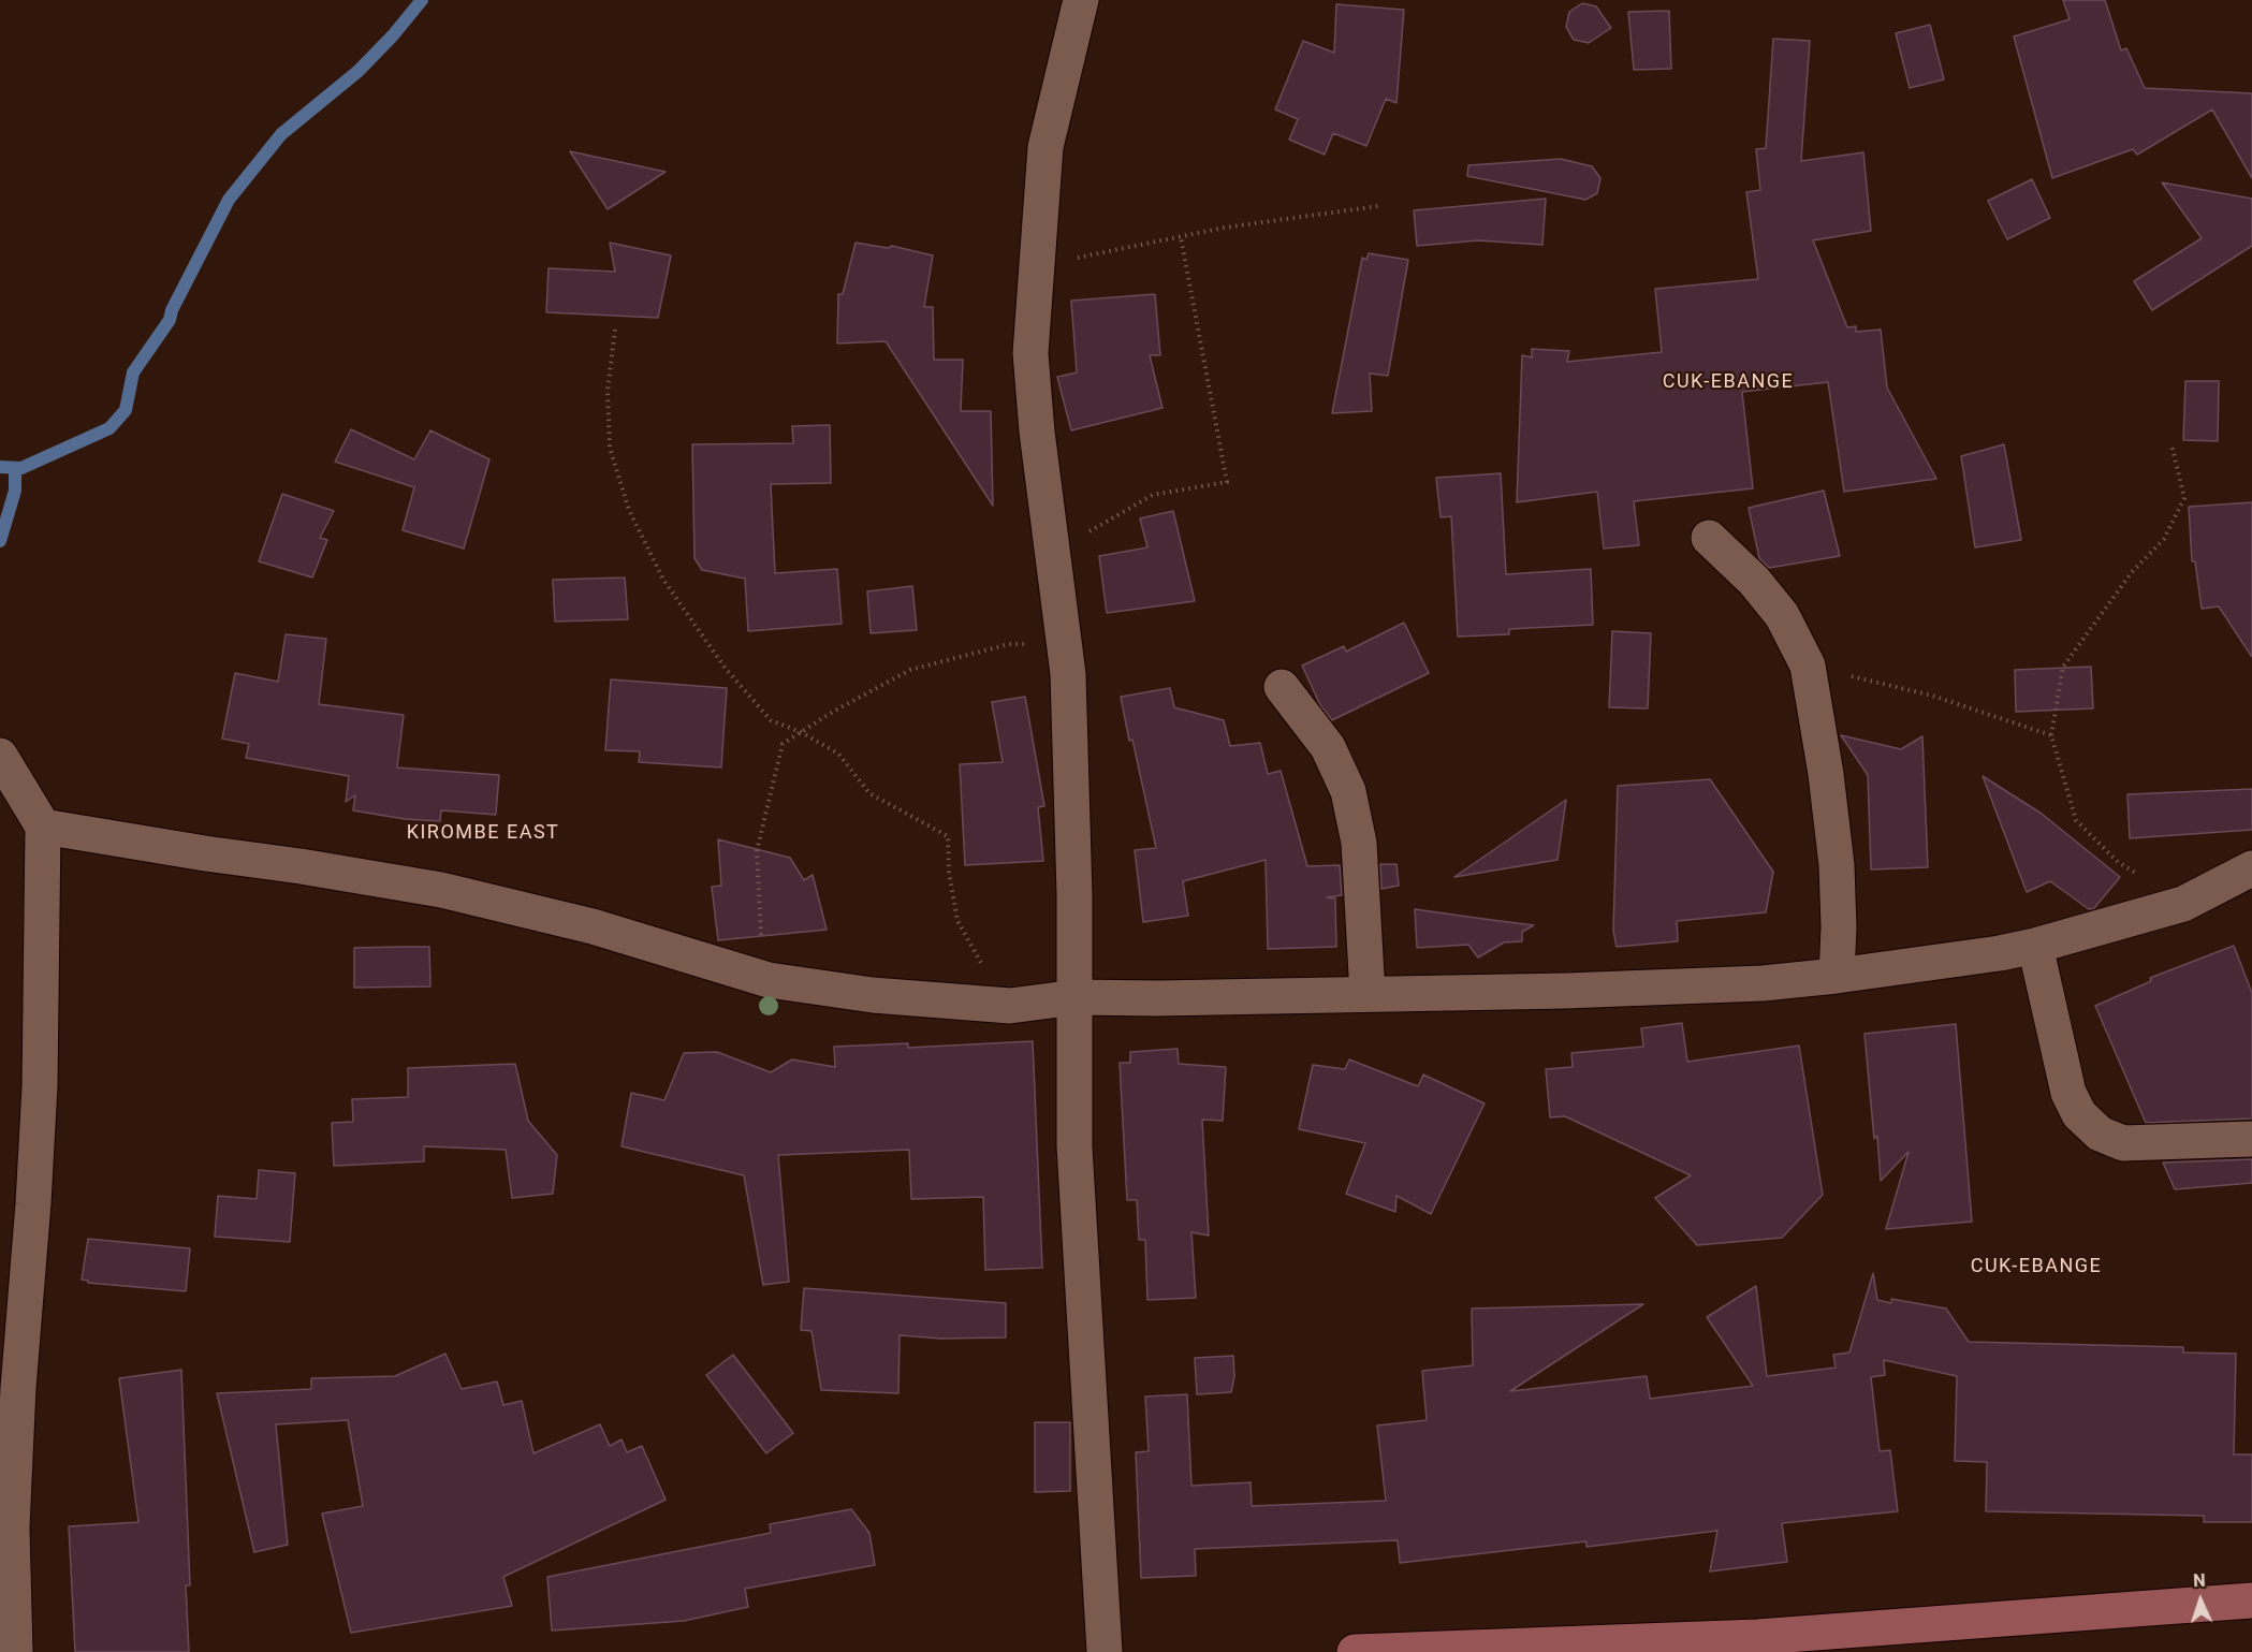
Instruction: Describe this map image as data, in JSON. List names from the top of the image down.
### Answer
{
  "districts": ["CUK-EBANGE", "KIROMBE EAST", "CUK-EBANGE"],
  "north": "top"
}
